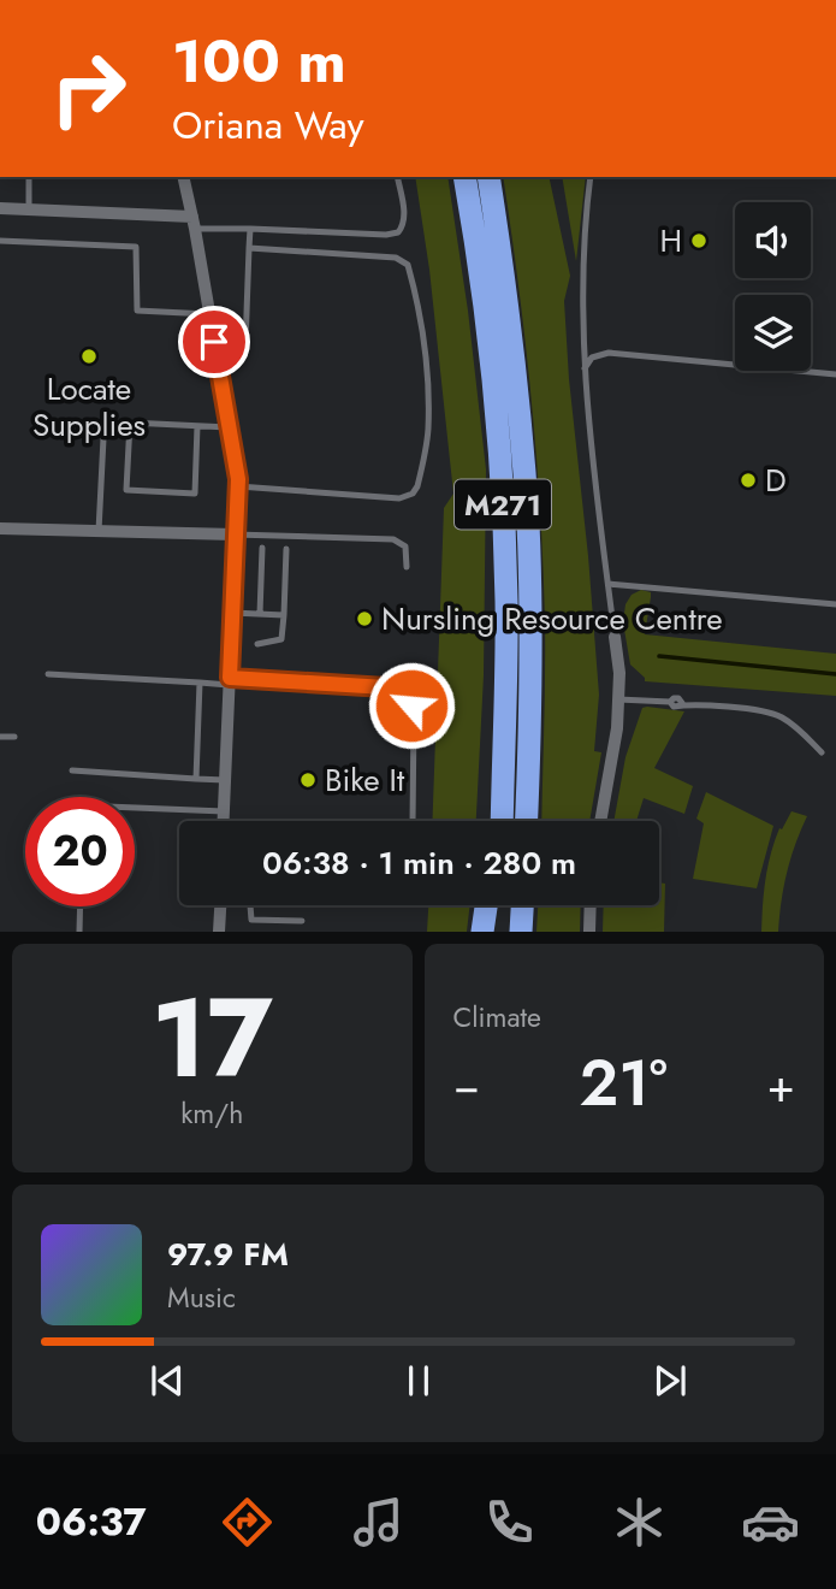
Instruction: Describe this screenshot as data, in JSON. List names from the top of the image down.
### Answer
{
  "streets": {
    "highway": ["M271"]
  },
  "places": [
    "H",
    "Locate Supplies",
    "D",
    "Nursling Resource Centre",
    "Bike It"
  ],
  "page": {
    "turn": ["100 m", "Oriana Way"],
    "limit": "20",
    "trip": "06:38 · 1 min · 280 m",
    "tile": [
      ["17", "km/h"],
      "Climate"
    ],
    "heat": ["−", "21°", "+"],
    "song": ["97.9 FM", "Music"],
    "tabs": "06:37"
  }
}
